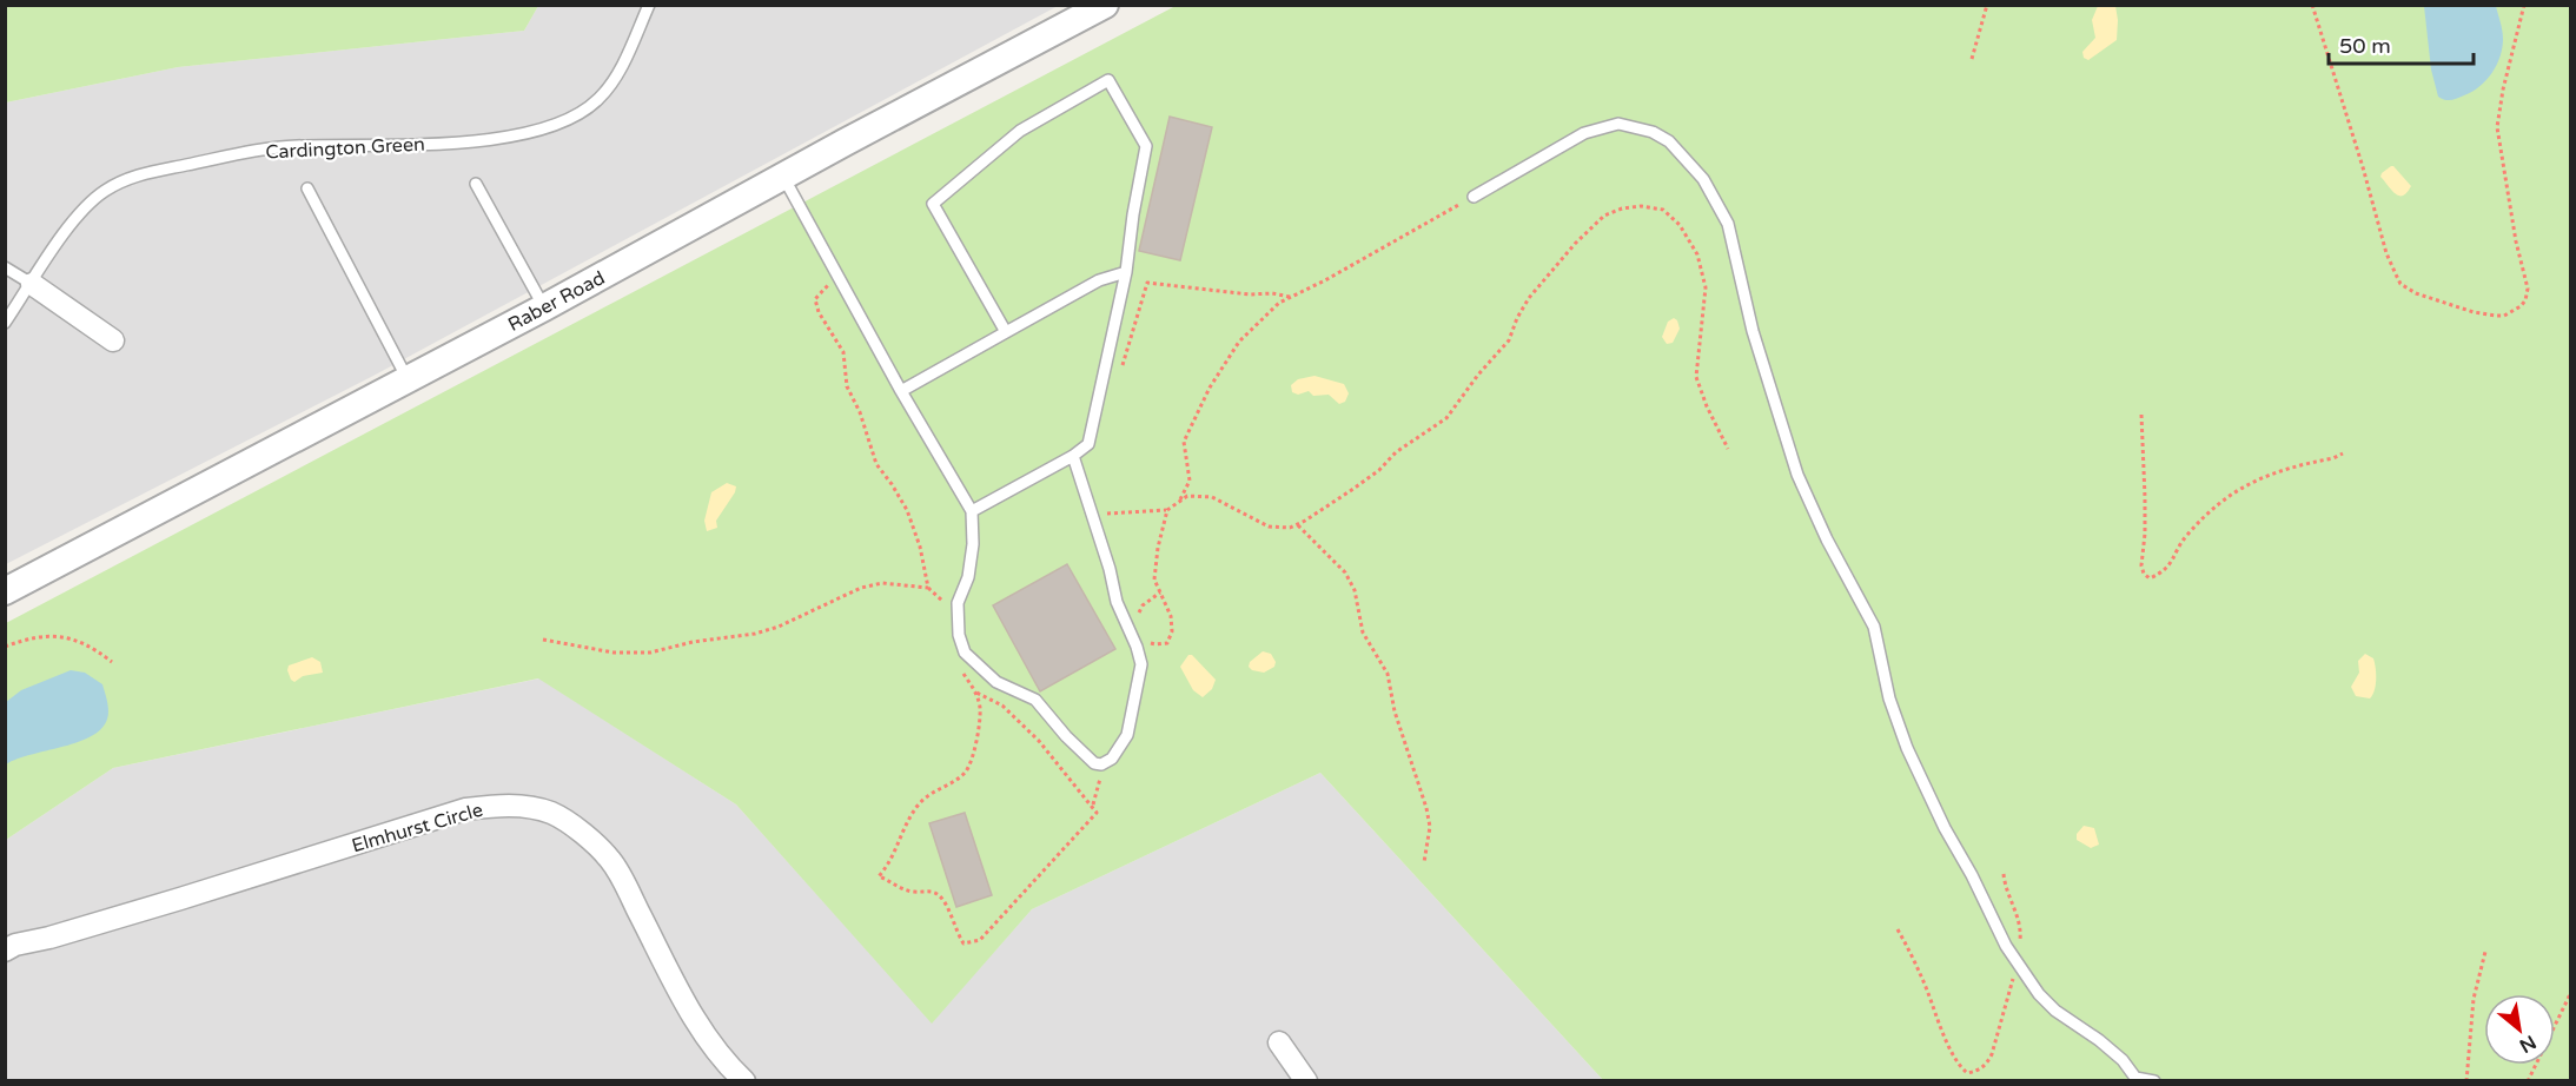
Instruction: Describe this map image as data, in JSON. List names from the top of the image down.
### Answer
{
  "streets": {
    "street": ["Raber Road", "Elmhurst Circle"],
    "lane": ["Cardington Green"]
  },
  "scale_bar": "50 m",
  "north": "bottom right"
}
